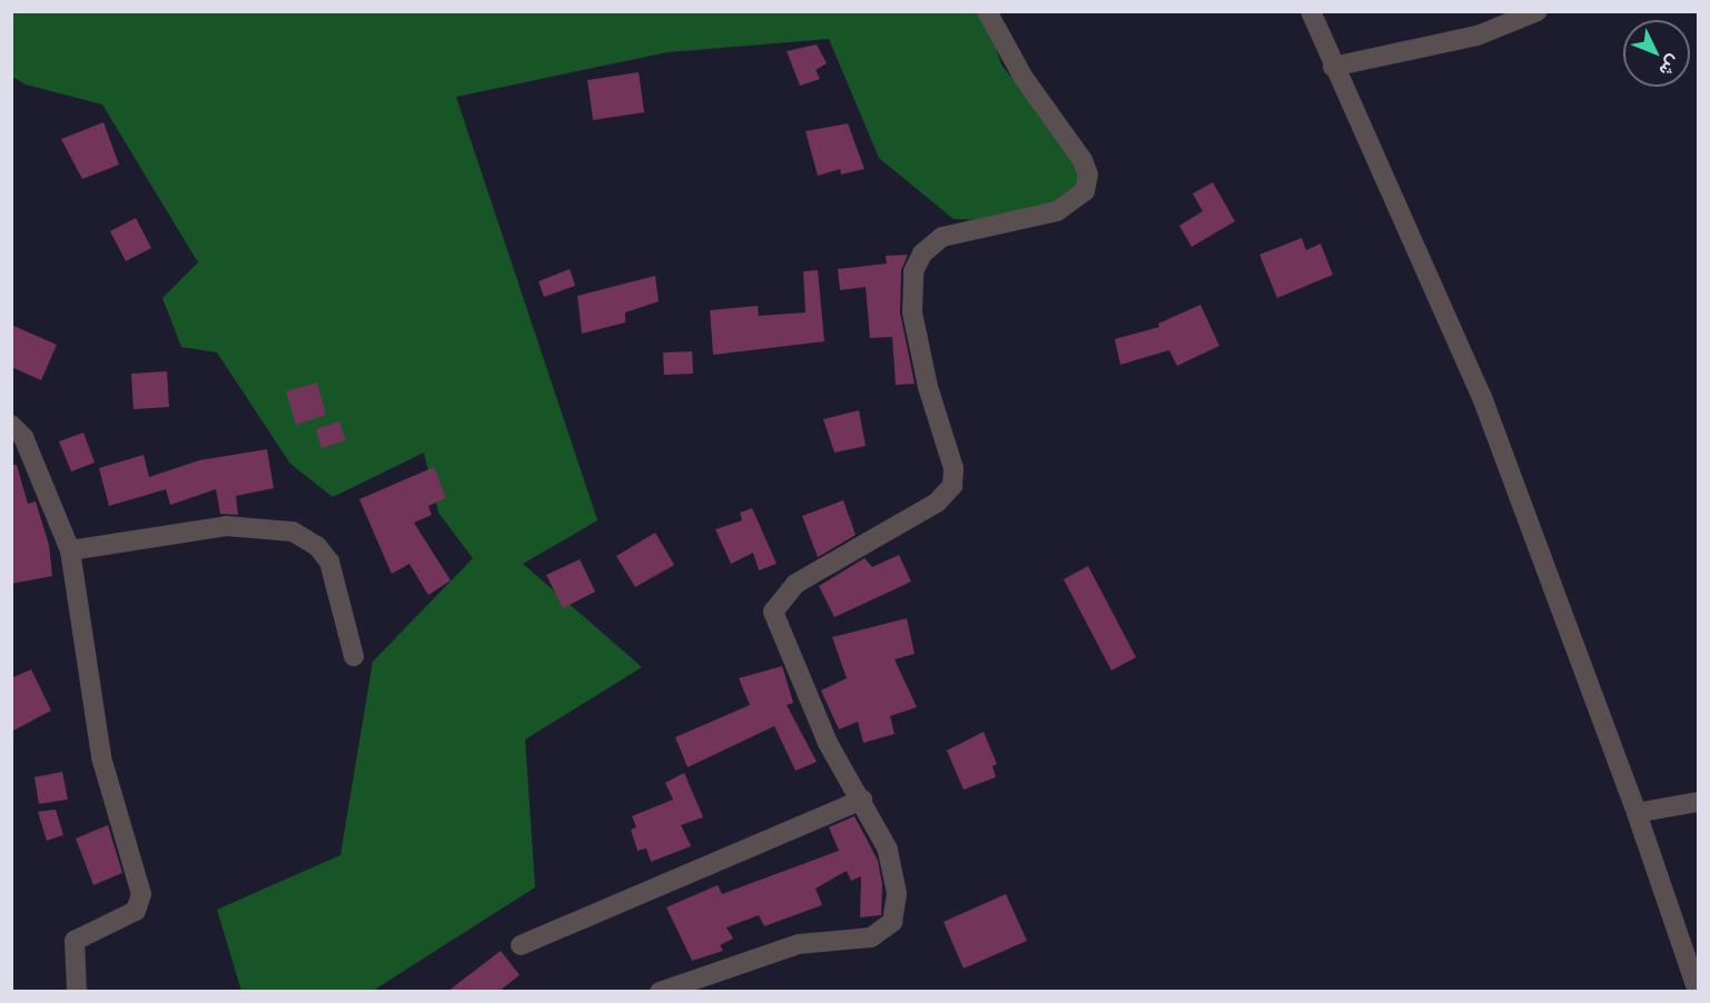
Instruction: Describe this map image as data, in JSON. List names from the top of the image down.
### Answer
{
  "north": "bottom right"
}
